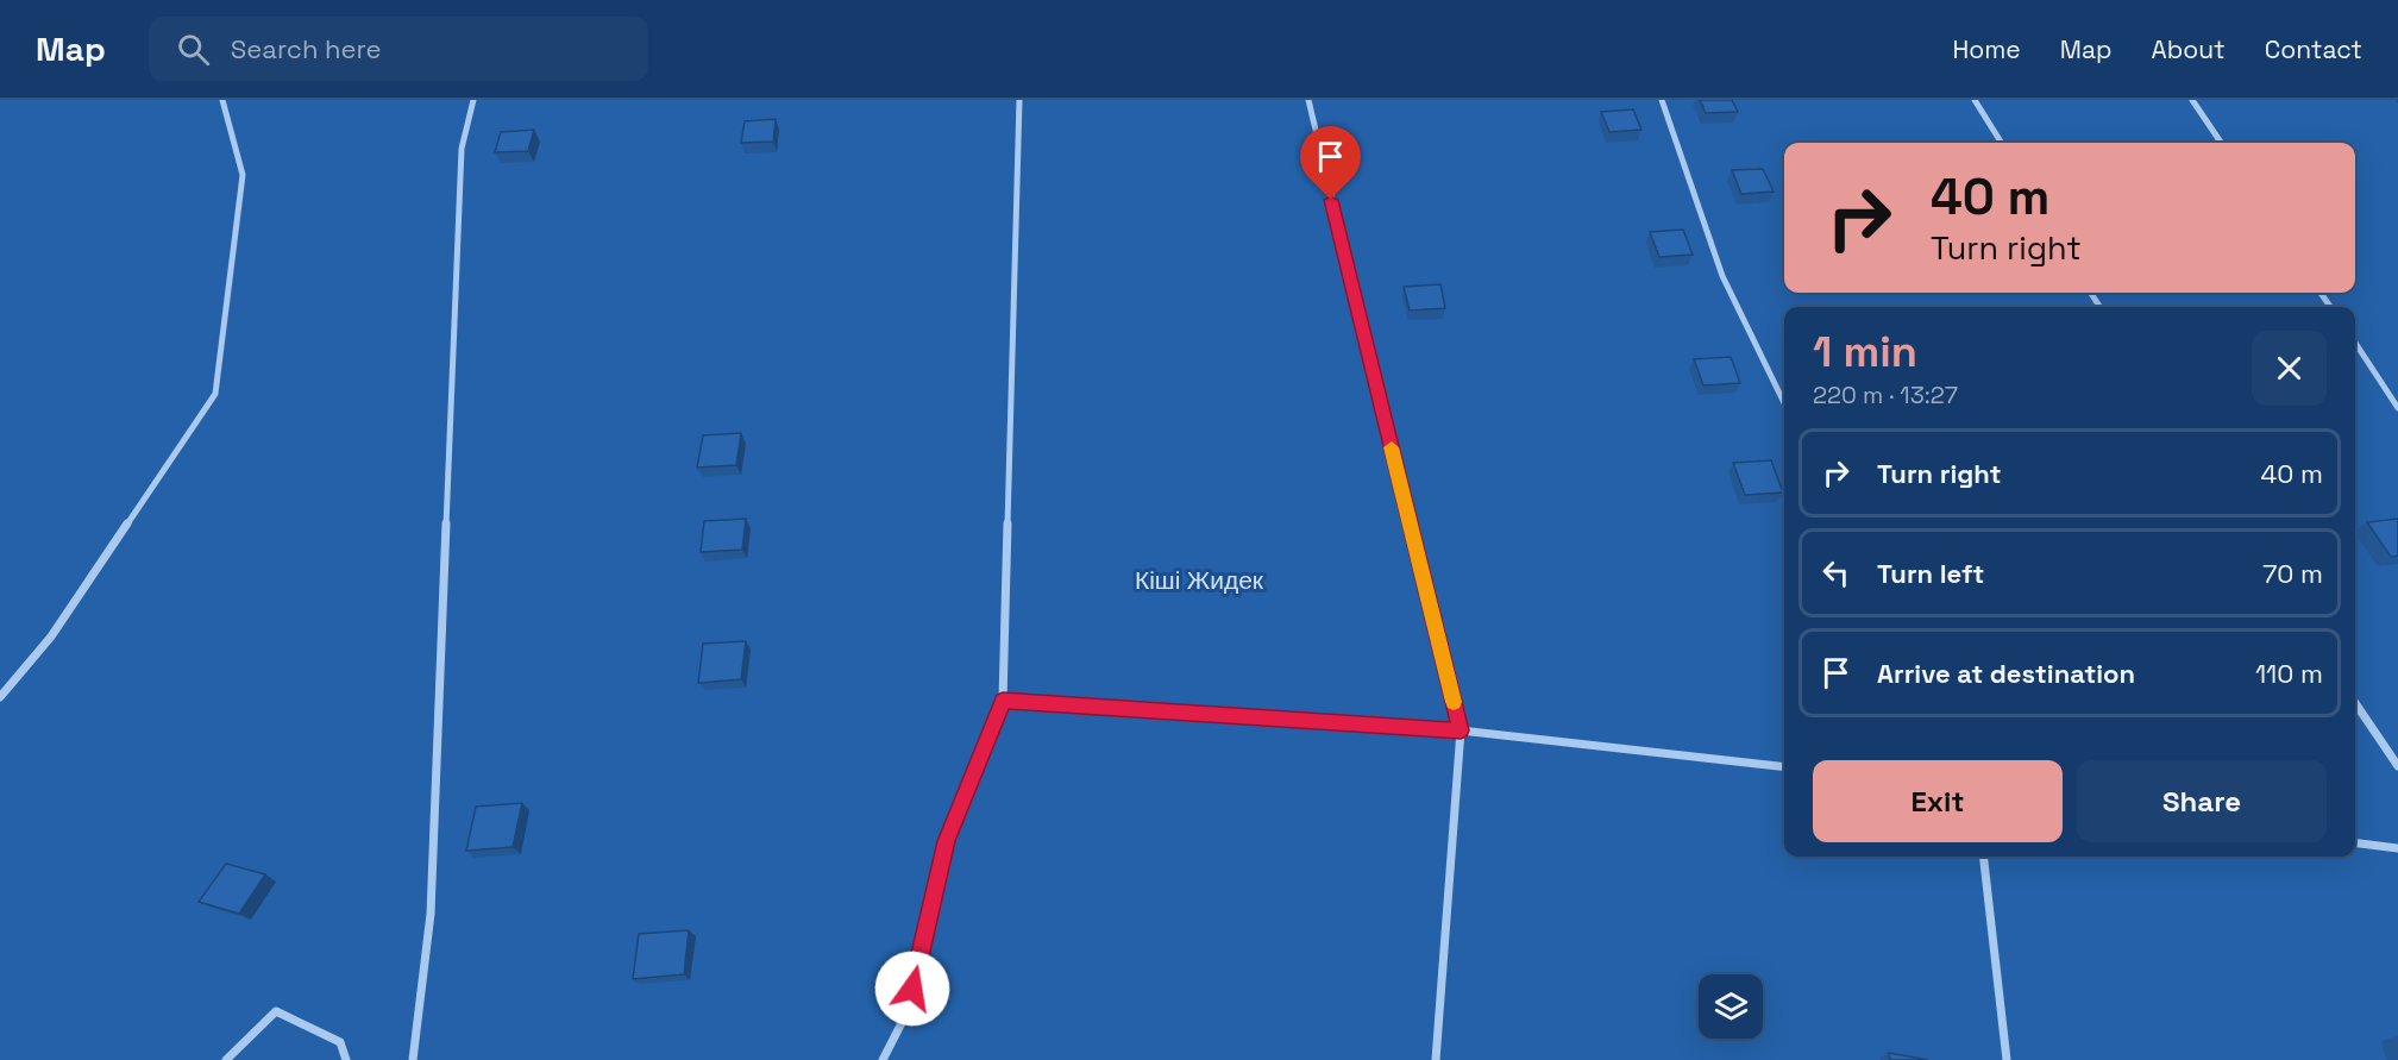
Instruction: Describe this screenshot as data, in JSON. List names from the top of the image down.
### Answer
{
  "parks": ["Кіші Жидек"],
  "page": {
    "header": "Map",
    "search": "Search here",
    "nav": [
      "Home",
      "Map",
      "About",
      "Contact"
    ],
    "turn": ["40 m", "Turn right"],
    "heading": ["1 min", "220 m · 13:27"],
    "list": [
      {
        "name": "Turn right",
        "value": "40 m"
      },
      {
        "name": "Turn left",
        "value": "70 m"
      },
      {
        "name": "Arrive at destination",
        "value": "110 m"
      }
    ],
    "buttons": ["Exit", "Share"]
  }
}
